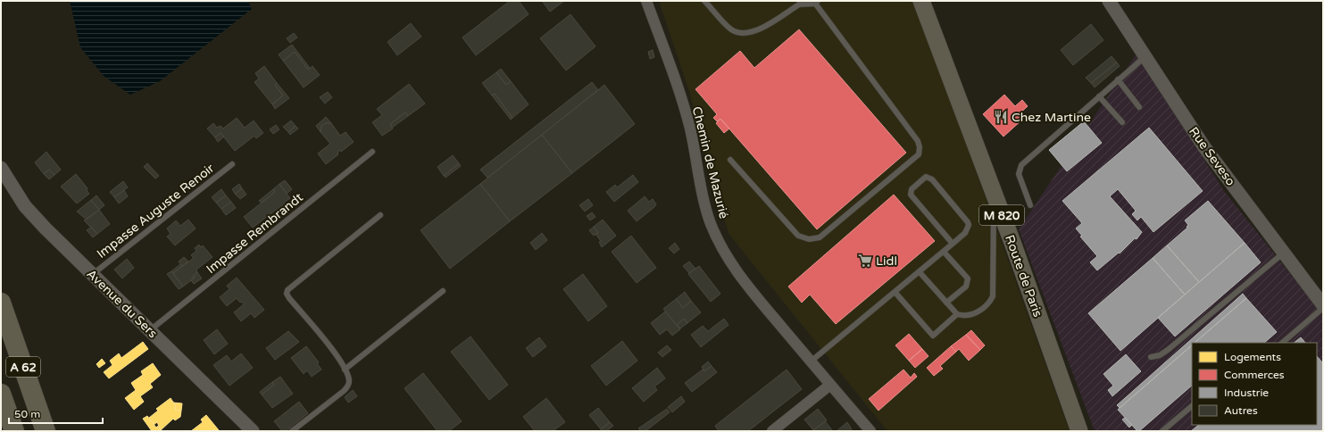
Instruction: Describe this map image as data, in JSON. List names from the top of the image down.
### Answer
{
  "streets": {
    "highway": ["A 62"],
    "main road": ["M 820", "Route de Paris"],
    "street": ["Rue Seveso", "Chemin de Mazurié", "Avenue du Sers"],
    "lane": ["Impasse Auguste Renoir", "Impasse Rembrandt"]
  },
  "crossings": [
    ["Impasse Auguste Renoir", "Avenue du Sers"],
    ["Impasse Rembrandt", "Avenue du Sers"]
  ],
  "places": {
    "restaurant": ["Chez Martine"],
    "supermarket": ["Lidl"]
  },
  "legend": [
    "Logements",
    "Commerces",
    "Industrie",
    "Autres"
  ],
  "scale_bar": "50 m"
}
